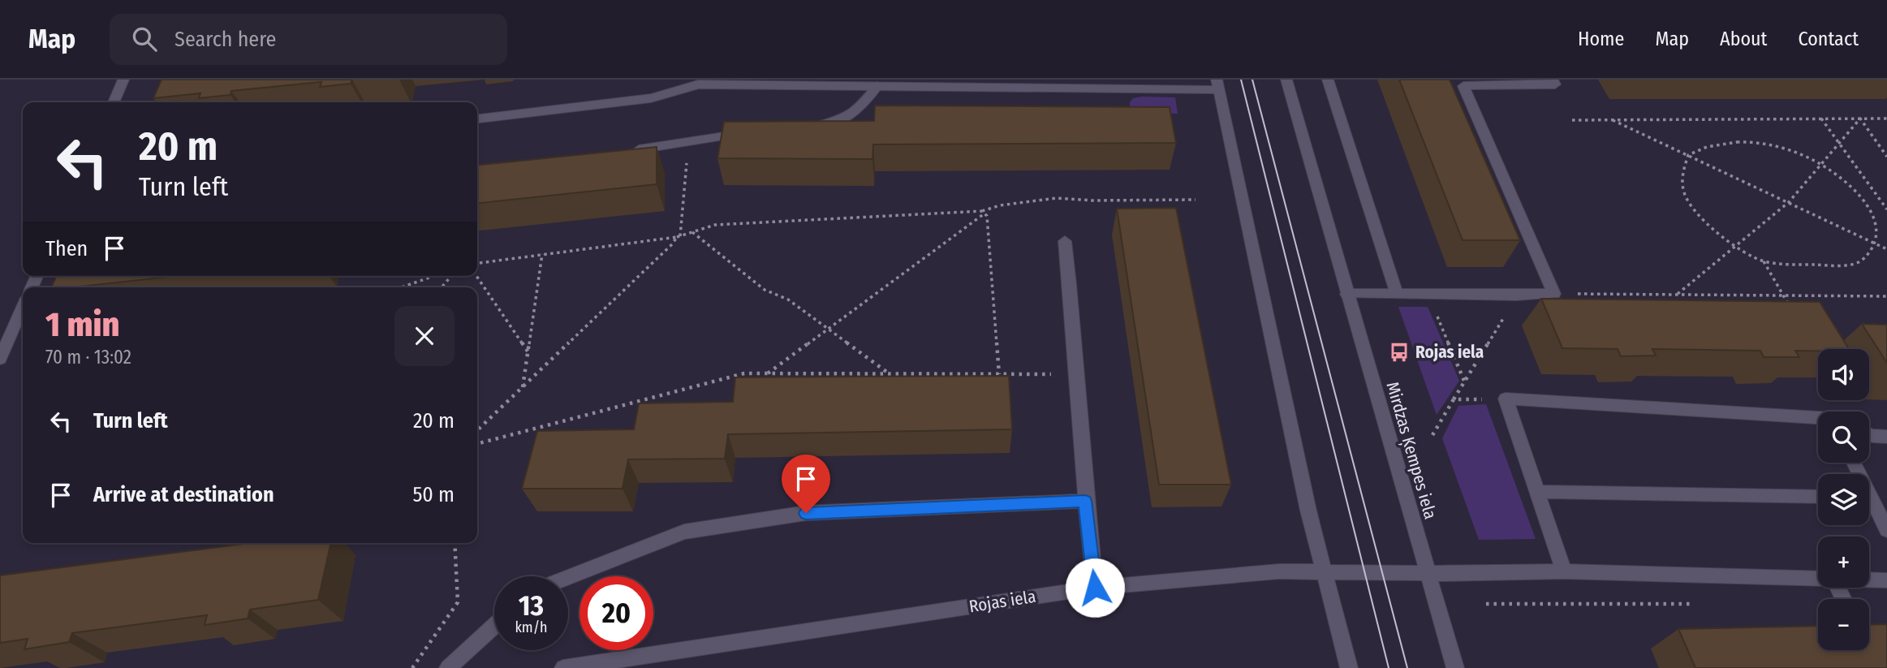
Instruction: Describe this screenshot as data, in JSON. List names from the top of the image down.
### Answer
{
  "streets": {
    "street": ["Mirdzas Ķempes iela", "Rojas iela"]
  },
  "crossings": [
    ["Mirdzas Ķempes iela", "Rojas iela"]
  ],
  "places": {
    "bus stop": ["Rojas iela"]
  },
  "page": {
    "header": "Map",
    "search": "Search here",
    "nav": [
      "Home",
      "Map",
      "About",
      "Contact"
    ],
    "turn": ["20 m", "Turn left"],
    "then": "Then",
    "heading": ["1 min", "70 m · 13:02"],
    "map_buttons": ["+", "−"],
    "list": [
      {
        "name": "Turn left",
        "value": "20 m"
      },
      {
        "name": "Arrive at destination",
        "value": "50 m"
      }
    ],
    "speed": "13 km/h",
    "limit": "20"
  }
}
